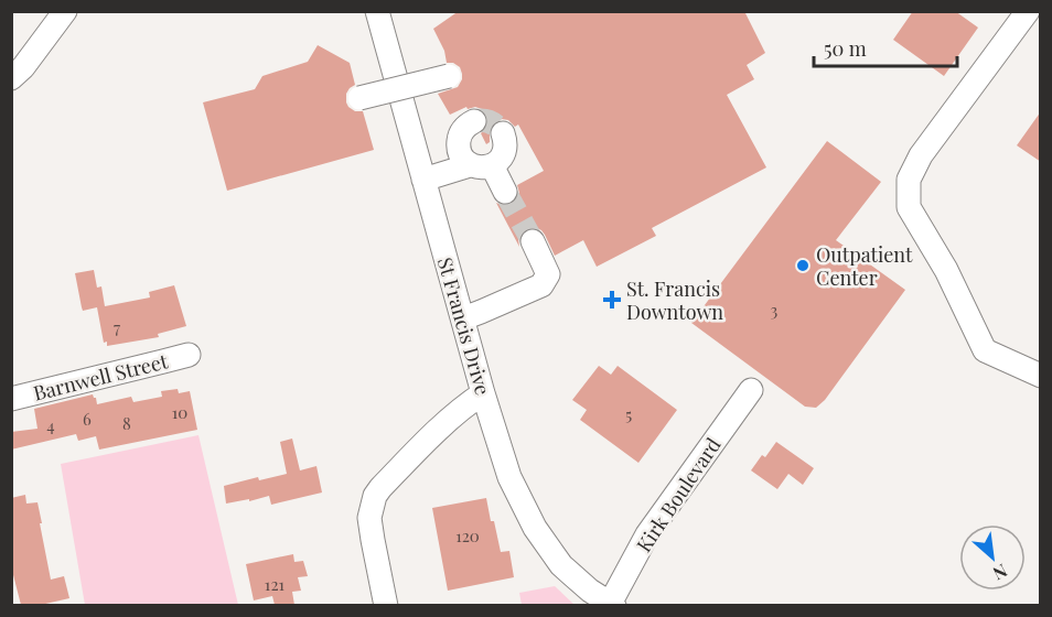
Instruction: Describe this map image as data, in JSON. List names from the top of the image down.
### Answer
{
  "streets": {
    "street": ["St Francis Drive", "Barnwell Street", "Kirk Boulevard"]
  },
  "crossings": [
    ["St Francis Drive", "Kirk Boulevard"]
  ],
  "places": {
    "other": ["Outpatient Center"],
    "health": ["St. Francis Downtown"]
  },
  "house_numbers": [
    "3",
    "7",
    "10",
    "5",
    "6",
    "8",
    "4",
    "120",
    "121"
  ],
  "scale_bar": "50 m",
  "north": "bottom right"
}
